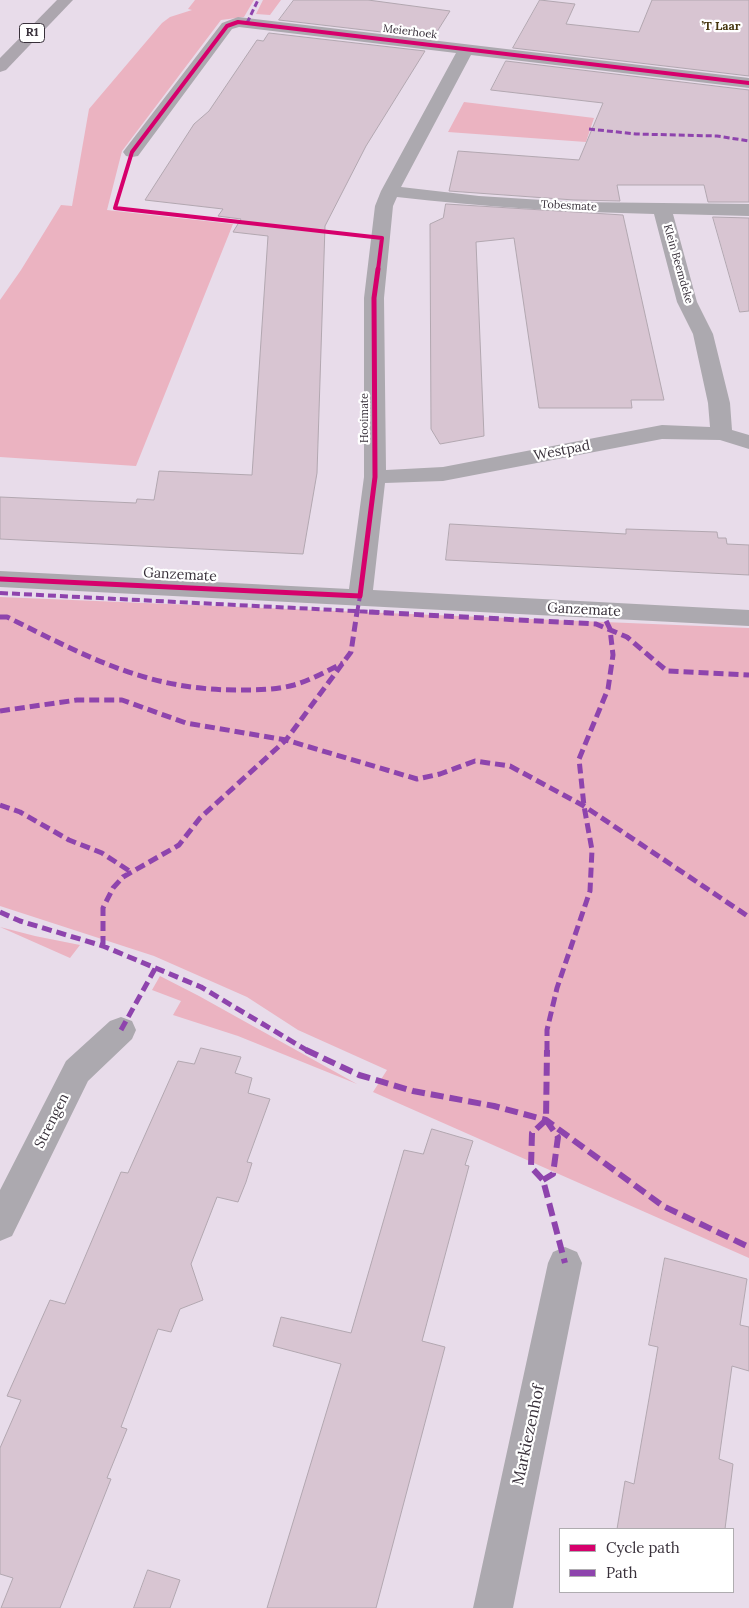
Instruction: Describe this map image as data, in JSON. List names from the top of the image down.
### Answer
{
  "streets": {
    "highway": ["R1"],
    "street": [
      "Meierhoek",
      "Tobesmate",
      "Klein Beemdeke",
      "Hooimate",
      "Westpad",
      "Ganzemate",
      "Strengen",
      "Markiezenhof"
    ]
  },
  "crossings": [
    ["Meierhoek", "Hooimate"],
    ["Tobesmate", "Klein Beemdeke"],
    ["Tobesmate", "Hooimate"],
    ["Klein Beemdeke", "Westpad"],
    ["Hooimate", "Westpad"],
    ["Hooimate", "Ganzemate"]
  ],
  "districts": ["’T Laar"],
  "legend": ["Cycle path", "Path"]
}
